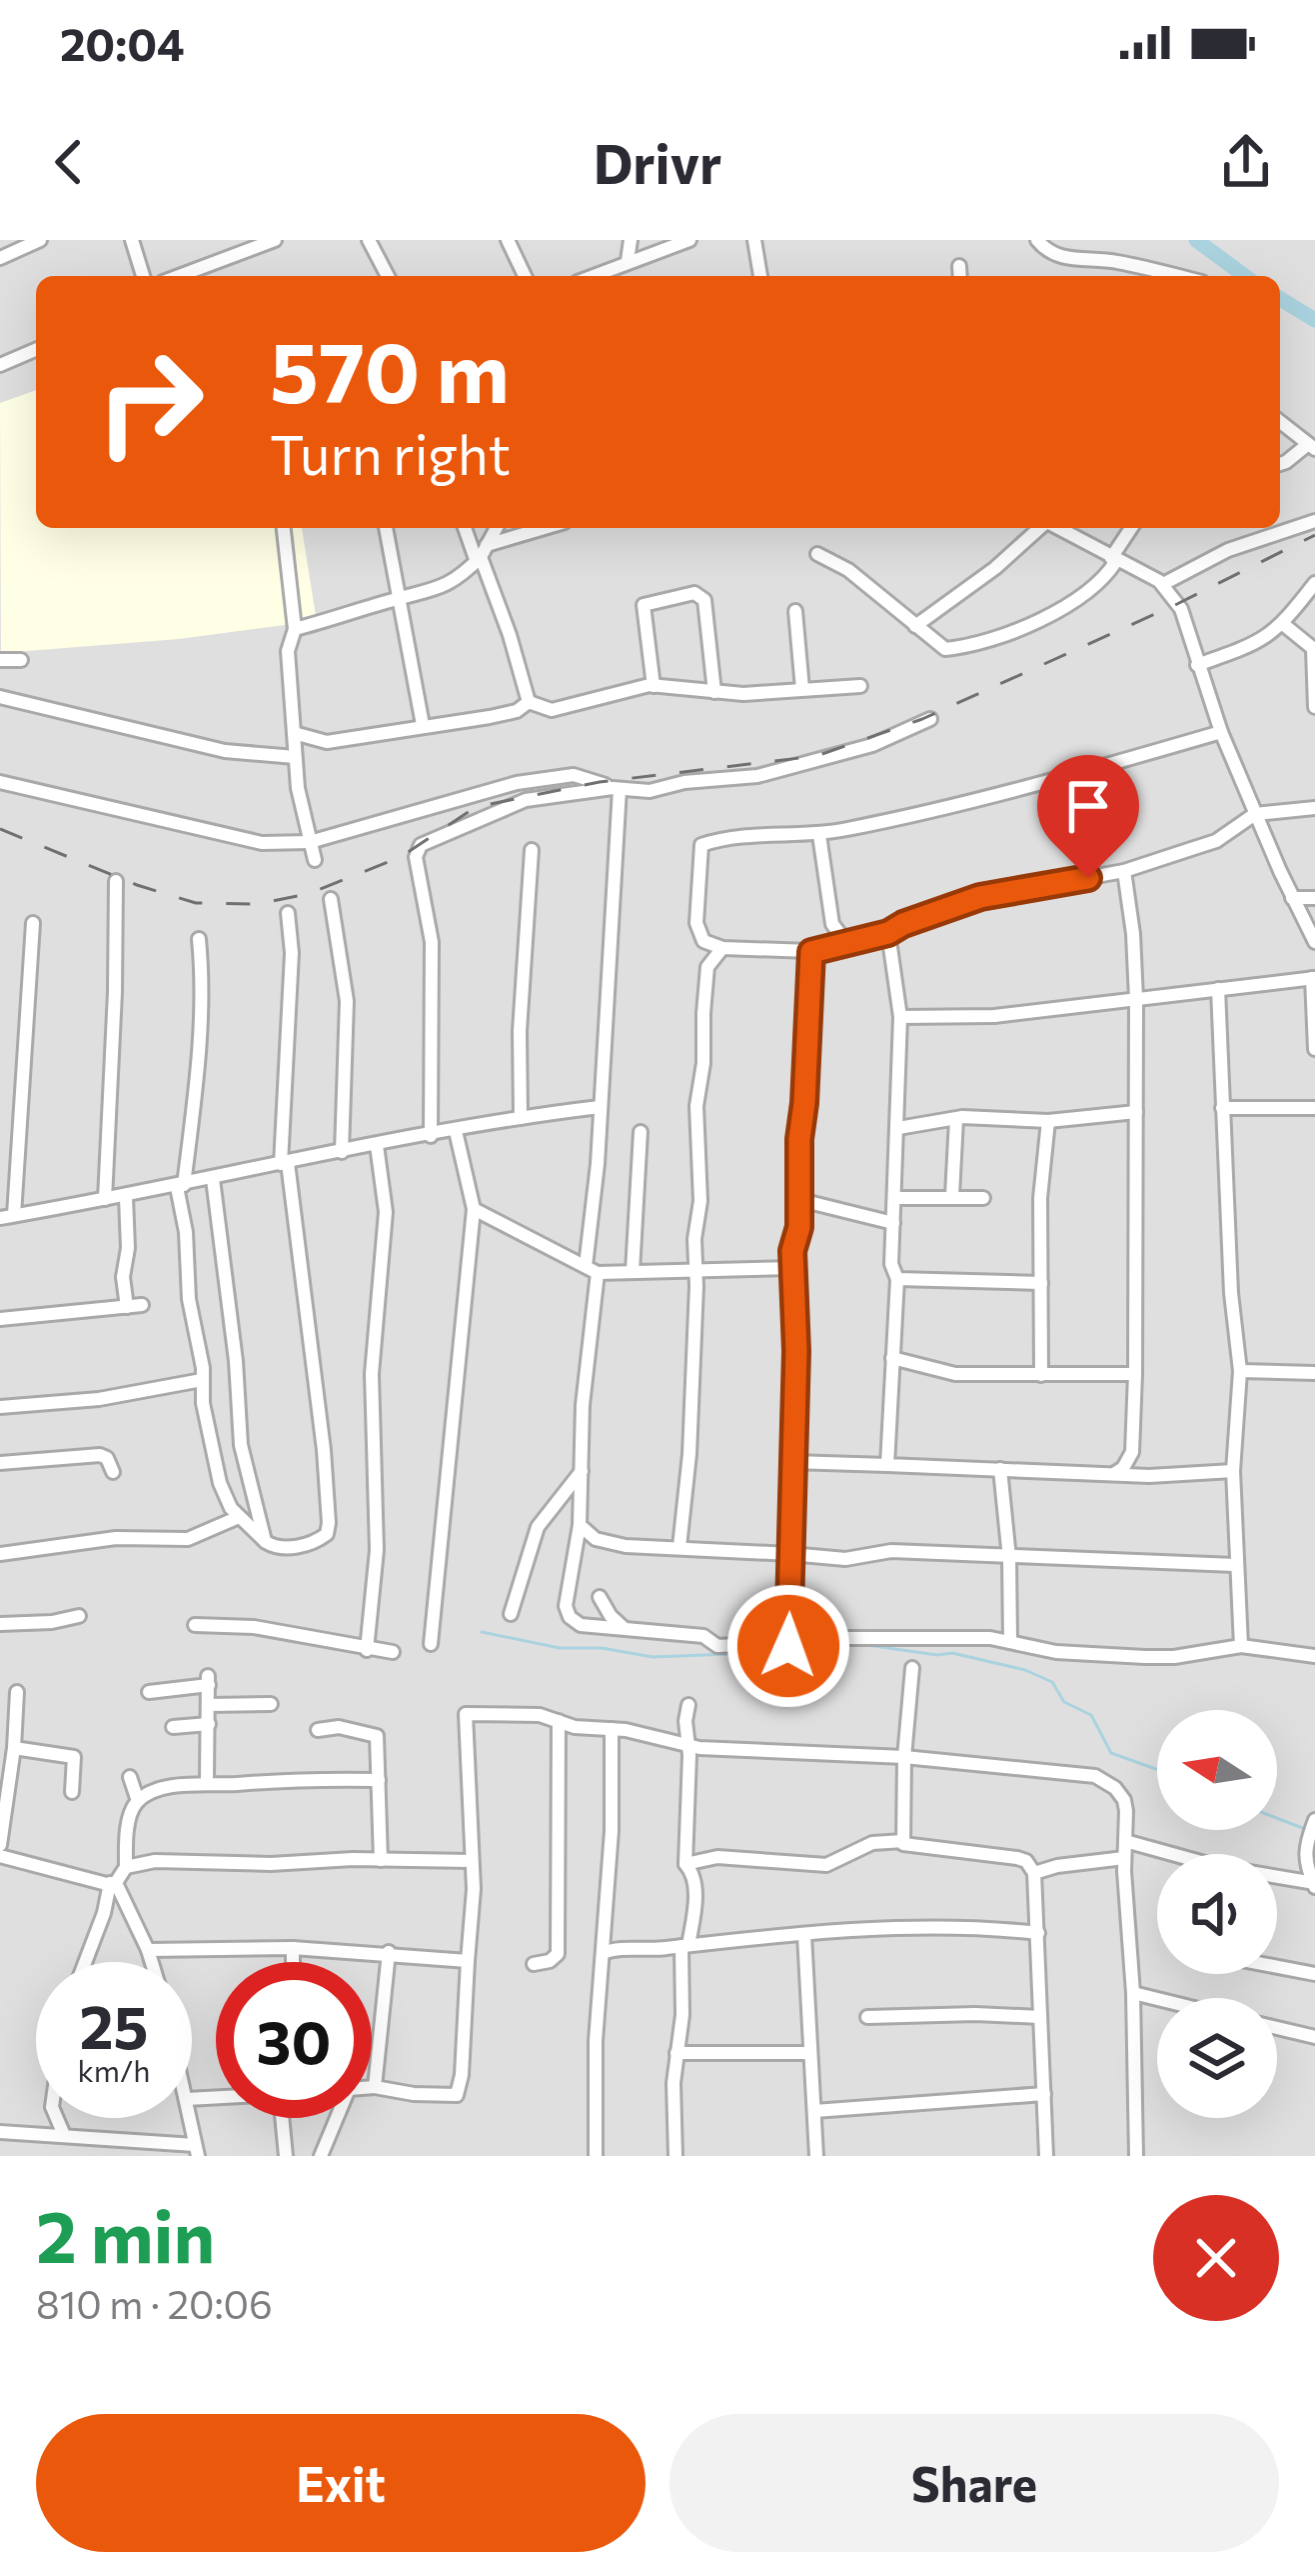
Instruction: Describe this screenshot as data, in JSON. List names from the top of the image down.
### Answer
{
  "north": "left",
  "page": {
    "status": "20:04",
    "header": "Drivr",
    "turn": ["570 m", "Turn right"],
    "speed": "25 km/h",
    "limit": "30",
    "heading": ["2 min", "810 m · 20:06"],
    "buttons": ["Exit", "Share"]
  }
}
